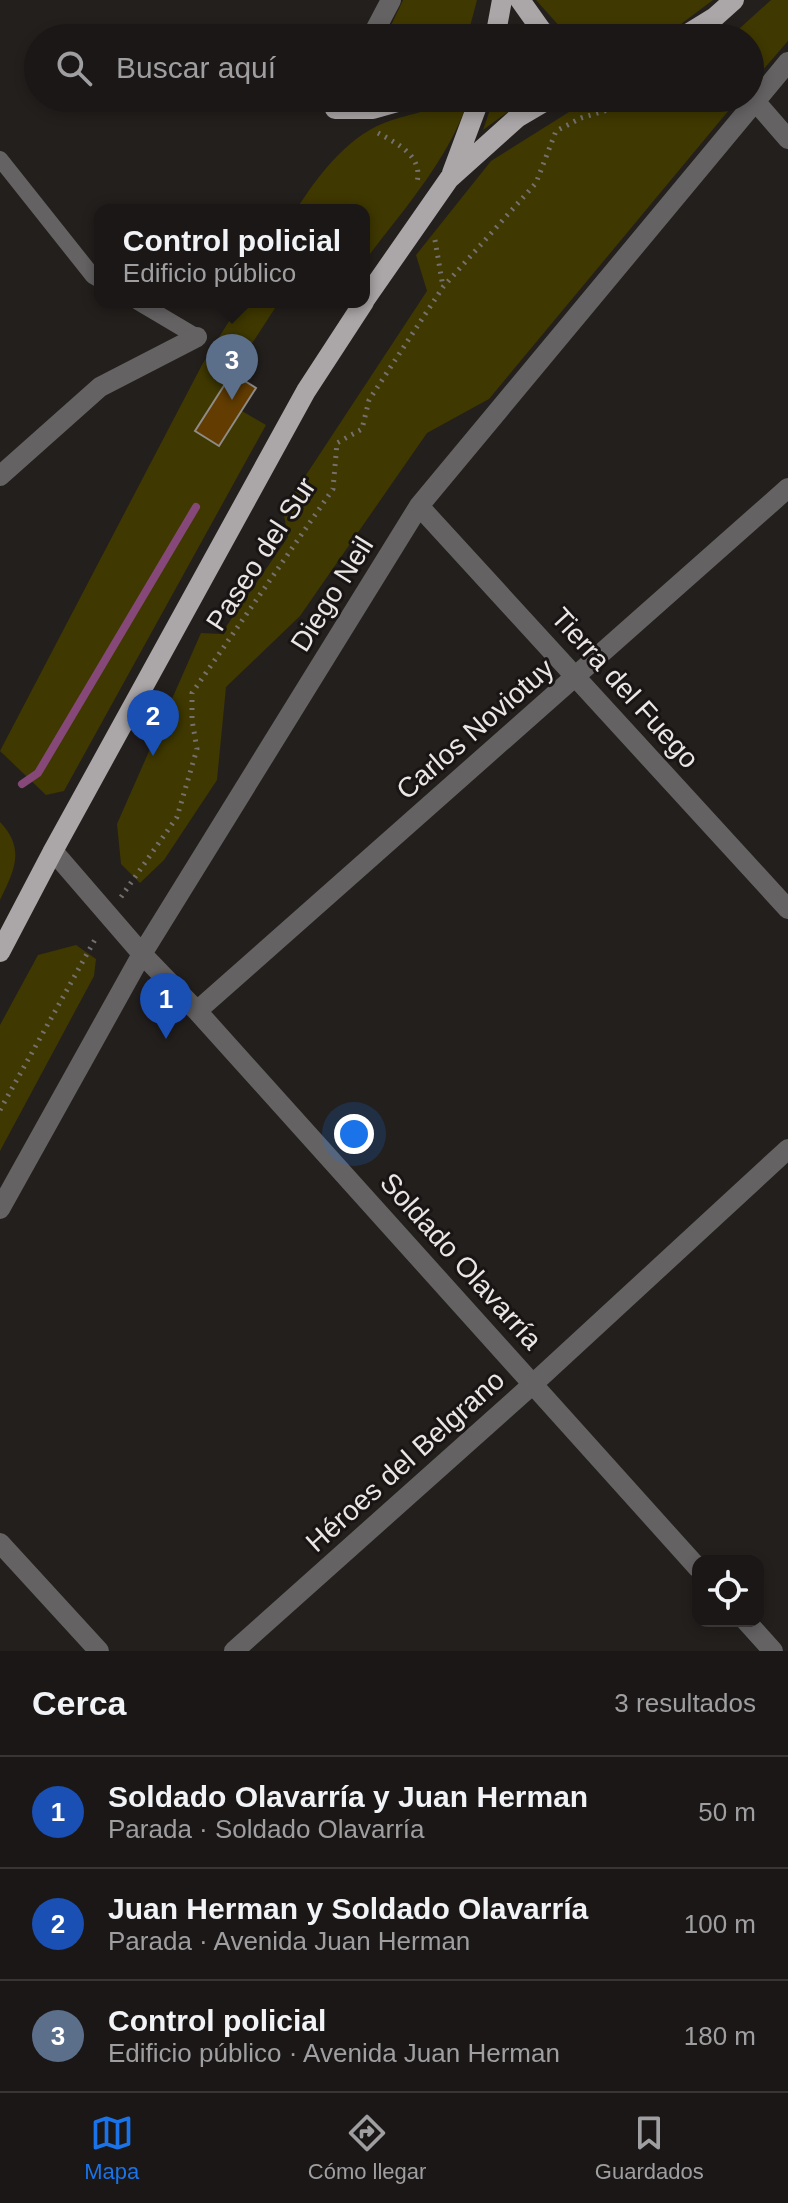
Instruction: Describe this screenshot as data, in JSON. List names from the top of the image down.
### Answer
{
  "streets": {
    "street": [
      "Diego Neil",
      "Tierra del Fuego",
      "Carlos Noviotuy",
      "Soldado Olavarría",
      "Héroes del Belgrano"
    ],
    "path": ["Paseo del Sur"]
  },
  "crossings": [
    ["Paseo del Sur", "Soldado Olavarría"],
    ["Diego Neil", "Tierra del Fuego"],
    ["Diego Neil", "Soldado Olavarría"],
    ["Tierra del Fuego", "Carlos Noviotuy"],
    ["Carlos Noviotuy", "Soldado Olavarría"],
    ["Soldado Olavarría", "Héroes del Belgrano"]
  ],
  "page": {
    "search": "Buscar aquí",
    "popup": ["Control policial", "Edificio público"],
    "pins": ["3", "2", "1"],
    "heading": ["Cerca", "3 resultados"],
    "list": [
      {
        "mark": "1",
        "name": "Soldado Olavarría y Juan Herman",
        "note": "Parada · Soldado Olavarría",
        "value": "50 m"
      },
      {
        "mark": "2",
        "name": "Juan Herman y Soldado Olavarría",
        "note": "Parada · Avenida Juan Herman",
        "value": "100 m"
      },
      {
        "mark": "3",
        "name": "Control policial",
        "note": "Edificio público · Avenida Juan Herman",
        "value": "180 m"
      }
    ],
    "nav": ["Mapa", "Cómo llegar", "Guardados"]
  }
}
